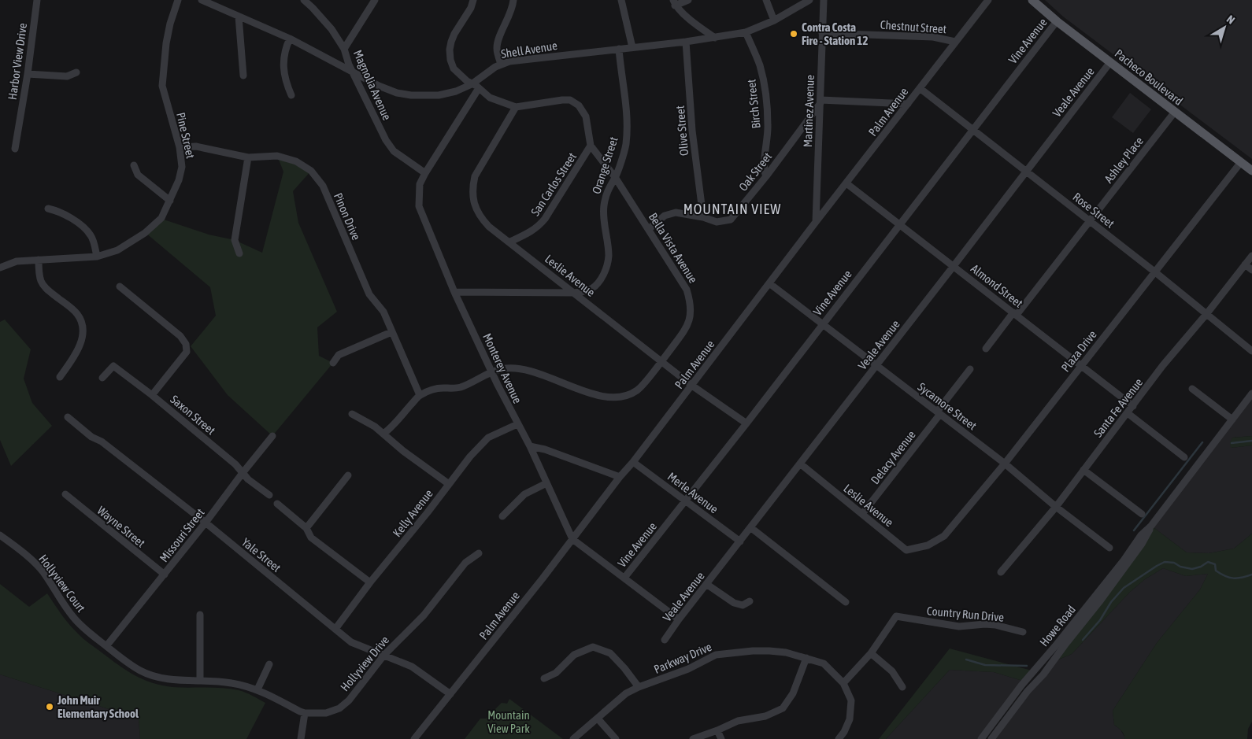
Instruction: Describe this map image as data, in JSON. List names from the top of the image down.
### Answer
{
  "streets": {
    "main road": ["Pacheco Boulevard"],
    "street": [
      "Chestnut Street",
      "Vine Avenue",
      "Shell Avenue",
      "Harbor View Drive",
      "Magnolia Avenue",
      "Veale Avenue",
      "Birch Street",
      "Martinez Avenue",
      "Palm Avenue",
      "Olive Street",
      "Pine Street",
      "Ashley Place",
      "Orange Street",
      "Oak Street",
      "San Carlos Street",
      "Rose Street",
      "Pinon Drive",
      "Bella Vista Avenue",
      "Leslie Avenue",
      "Almond Street",
      "Plaza Drive",
      "Monterey Avenue",
      "Sycamore Street",
      "Santa Fe Avenue",
      "Saxon Street",
      "Delacy Avenue",
      "Merle Avenue",
      "Kelly Avenue",
      "Wayne Street",
      "Missouri Street",
      "Yale Street",
      "Hollyview Court",
      "Country Run Drive",
      "Howe Road",
      "Parkway Drive",
      "Hollyview Drive"
    ]
  },
  "crossings": [
    ["Chestnut Street", "Martinez Avenue"],
    ["Chestnut Street", "Palm Avenue"],
    ["Vine Avenue", "Pacheco Boulevard"],
    ["Vine Avenue", "Rose Street"],
    ["Vine Avenue", "Leslie Avenue"],
    ["Vine Avenue", "Almond Street"],
    ["Vine Avenue", "Monterey Avenue"],
    ["Vine Avenue", "Sycamore Street"],
    ["Vine Avenue", "Merle Avenue"],
    ["Shell Avenue", "Magnolia Avenue"],
    ["Shell Avenue", "Birch Street"],
    ["Shell Avenue", "Olive Street"],
    ["Shell Avenue", "Orange Street"],
    ["Shell Avenue", "Bella Vista Avenue"],
    ["Shell Avenue", "Monterey Avenue"],
    ["Pacheco Boulevard", "Veale Avenue"],
    ["Pacheco Boulevard", "Ashley Place"],
    ["Pacheco Boulevard", "Plaza Drive"],
    ["Magnolia Avenue", "Monterey Avenue"],
    ["Veale Avenue", "Rose Street"],
    ["Veale Avenue", "Leslie Avenue"],
    ["Veale Avenue", "Almond Street"],
    ["Veale Avenue", "Monterey Avenue"],
    ["Veale Avenue", "Sycamore Street"],
    ["Veale Avenue", "Merle Avenue"],
    ["Birch Street", "Oak Street"],
    ["Martinez Avenue", "Palm Avenue"],
    ["Martinez Avenue", "Oak Street"],
    ["Palm Avenue", "Rose Street"],
    ["Palm Avenue", "Leslie Avenue"],
    ["Palm Avenue", "Almond Street"],
    ["Palm Avenue", "Monterey Avenue"],
    ["Palm Avenue", "Sycamore Street"],
    ["Palm Avenue", "Merle Avenue"],
    ["Palm Avenue", "Yale Street"],
    ["Olive Street", "Oak Street"],
    ["Pine Street", "Pinon Drive"],
    ["Ashley Place", "Rose Street"],
    ["Orange Street", "Bella Vista Avenue"],
    ["Orange Street", "Leslie Avenue"],
    ["Orange Street", "Monterey Avenue"],
    ["Oak Street", "Bella Vista Avenue"],
    ["San Carlos Street", "Bella Vista Avenue"],
    ["San Carlos Street", "Leslie Avenue"],
    ["Rose Street", "Plaza Drive"],
    ["Rose Street", "Santa Fe Avenue"],
    ["Pinon Drive", "Bella Vista Avenue"],
    ["Bella Vista Avenue", "Leslie Avenue"],
    ["Bella Vista Avenue", "Monterey Avenue"],
    ["Leslie Avenue", "Plaza Drive"],
    ["Leslie Avenue", "Delacy Avenue"],
    ["Almond Street", "Plaza Drive"],
    ["Almond Street", "Santa Fe Avenue"],
    ["Plaza Drive", "Sycamore Street"],
    ["Monterey Avenue", "Kelly Avenue"],
    ["Sycamore Street", "Santa Fe Avenue"],
    ["Sycamore Street", "Delacy Avenue"],
    ["Saxon Street", "Missouri Street"],
    ["Kelly Avenue", "Yale Street"],
    ["Wayne Street", "Missouri Street"],
    ["Missouri Street", "Yale Street"],
    ["Missouri Street", "Hollyview Court"],
    ["Missouri Street", "Hollyview Drive"],
    ["Yale Street", "Hollyview Drive"],
    ["Hollyview Court", "Hollyview Drive"],
    ["Country Run Drive", "Parkway Drive"]
  ],
  "districts": ["MOUNTAIN VIEW"],
  "parks": ["Mountain View Park"],
  "places": ["Contra Costa Fire - Station 12", "John Muir Elementary School"],
  "north": "top right"
}
